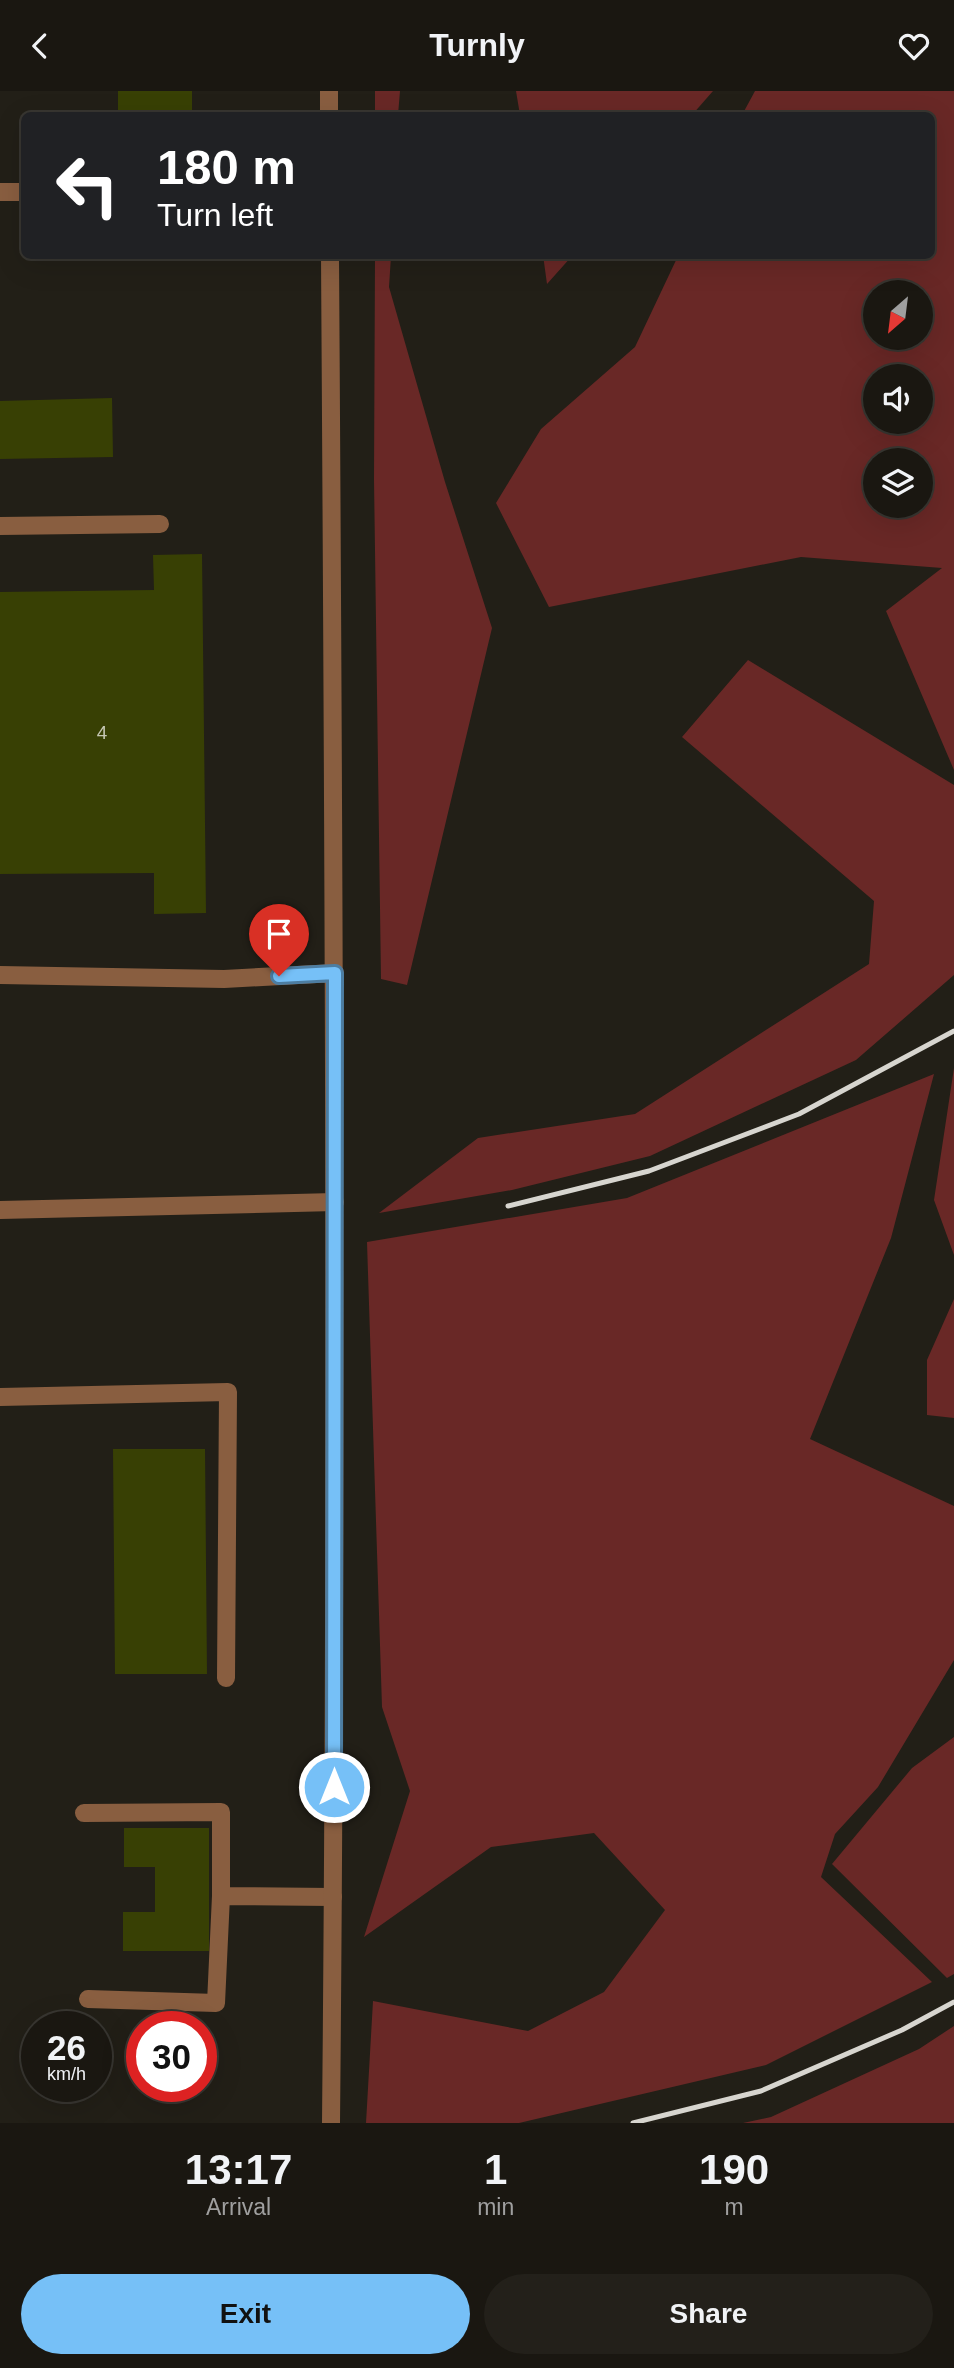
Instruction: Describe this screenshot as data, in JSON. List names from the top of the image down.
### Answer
{
  "house_numbers": ["4"],
  "north": "bottom left",
  "page": {
    "header": "Turnly",
    "turn": ["180 m", "Turn left"],
    "speed": "26 km/h",
    "limit": "30",
    "eta": [
      "13:17",
      "Arrival",
      "1",
      "min",
      "190",
      "m"
    ],
    "buttons": ["Exit", "Share"]
  }
}
